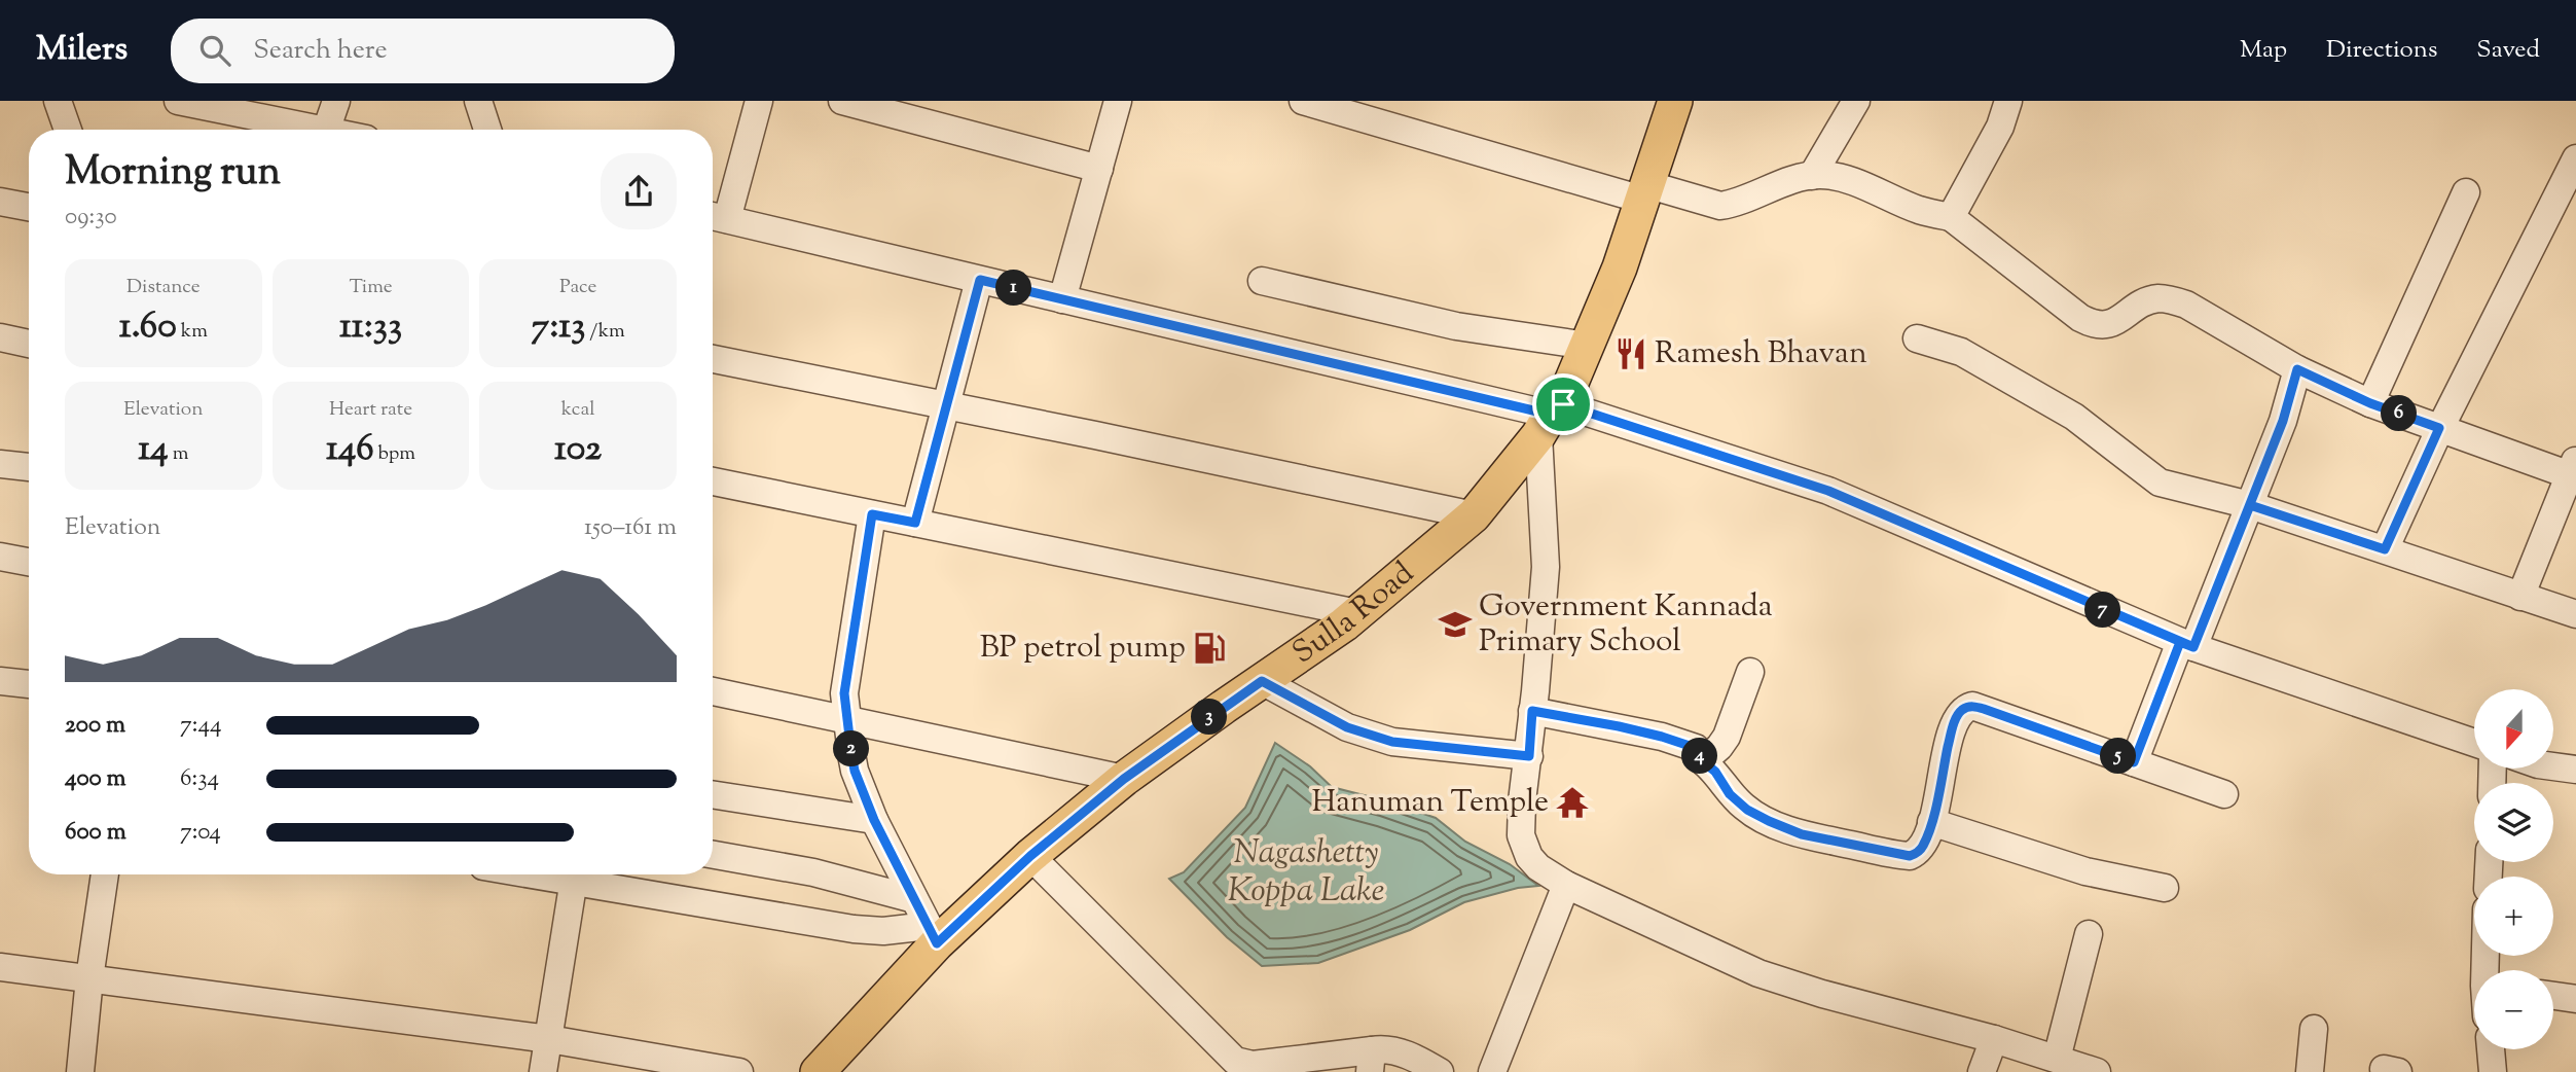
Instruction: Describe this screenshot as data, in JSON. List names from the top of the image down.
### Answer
{
  "streets": {
    "main road": ["Sulla Road"]
  },
  "water": ["Nagashetty Koppa Lake"],
  "places": {
    "restaurant": ["Ramesh Bhavan"],
    "school or university": ["Government Kannada Primary School"],
    "fuel station": ["BP petrol pump"],
    "temple": ["Hanuman Temple"]
  },
  "north": "bottom",
  "page": {
    "header": "Milers",
    "search": "Search here",
    "nav": ["Map", "Directions", "Saved"],
    "heading": ["Morning run", "09:30"],
    "stats": [
      ["Distance", "1.60 km"],
      ["Time", "11:33"],
      ["Pace", "7:13 /km"],
      ["Elevation", "14 m"],
      ["Heart rate", "146 bpm"],
      ["kcal", "102"]
    ],
    "pins": [
      "1",
      "6",
      "7",
      "3",
      "2",
      "4",
      "5"
    ],
    "chart": ["Elevation", "150–161 m"],
    "map_buttons": ["+", "−"],
    "list": [
      {
        "name": "200 m",
        "note": "7:44"
      },
      {
        "name": "400 m",
        "note": "6:34"
      },
      {
        "name": "600 m",
        "note": "7:04"
      }
    ]
  }
}
